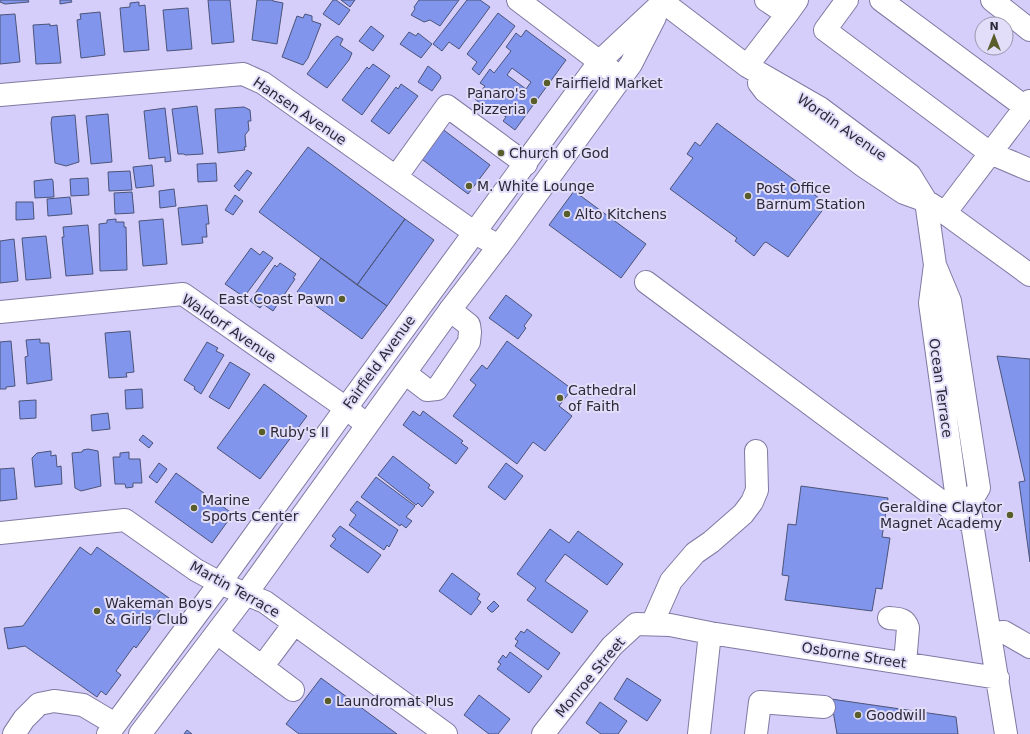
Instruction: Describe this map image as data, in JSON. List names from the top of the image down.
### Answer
{
  "streets": {
    "street": [
      "Hansen Avenue",
      "Wordin Avenue",
      "Waldorf Avenue",
      "Fairfield Avenue",
      "Ocean Terrace",
      "Martin Terrace",
      "Osborne Street",
      "Monroe Street"
    ]
  },
  "crossings": [
    ["Hansen Avenue", "Fairfield Avenue"],
    ["Wordin Avenue", "Fairfield Avenue"],
    ["Wordin Avenue", "Ocean Terrace"],
    ["Waldorf Avenue", "Fairfield Avenue"],
    ["Fairfield Avenue", "Martin Terrace"],
    ["Osborne Street", "Monroe Street"]
  ],
  "places": [
    "Fairfield Market",
    "Panaro's Pizzeria",
    "Church of God",
    "M. White Lounge",
    "Post Office Barnum Station",
    "Alto Kitchens",
    "East Coast Pawn",
    "Cathedral of Faith",
    "Ruby's II",
    "Marine Sports Center",
    "Geraldine Claytor Magnet Academy",
    "Wakeman Boys & Girls Club",
    "Laundromat Plus",
    "Goodwill"
  ],
  "north": "top"
}
